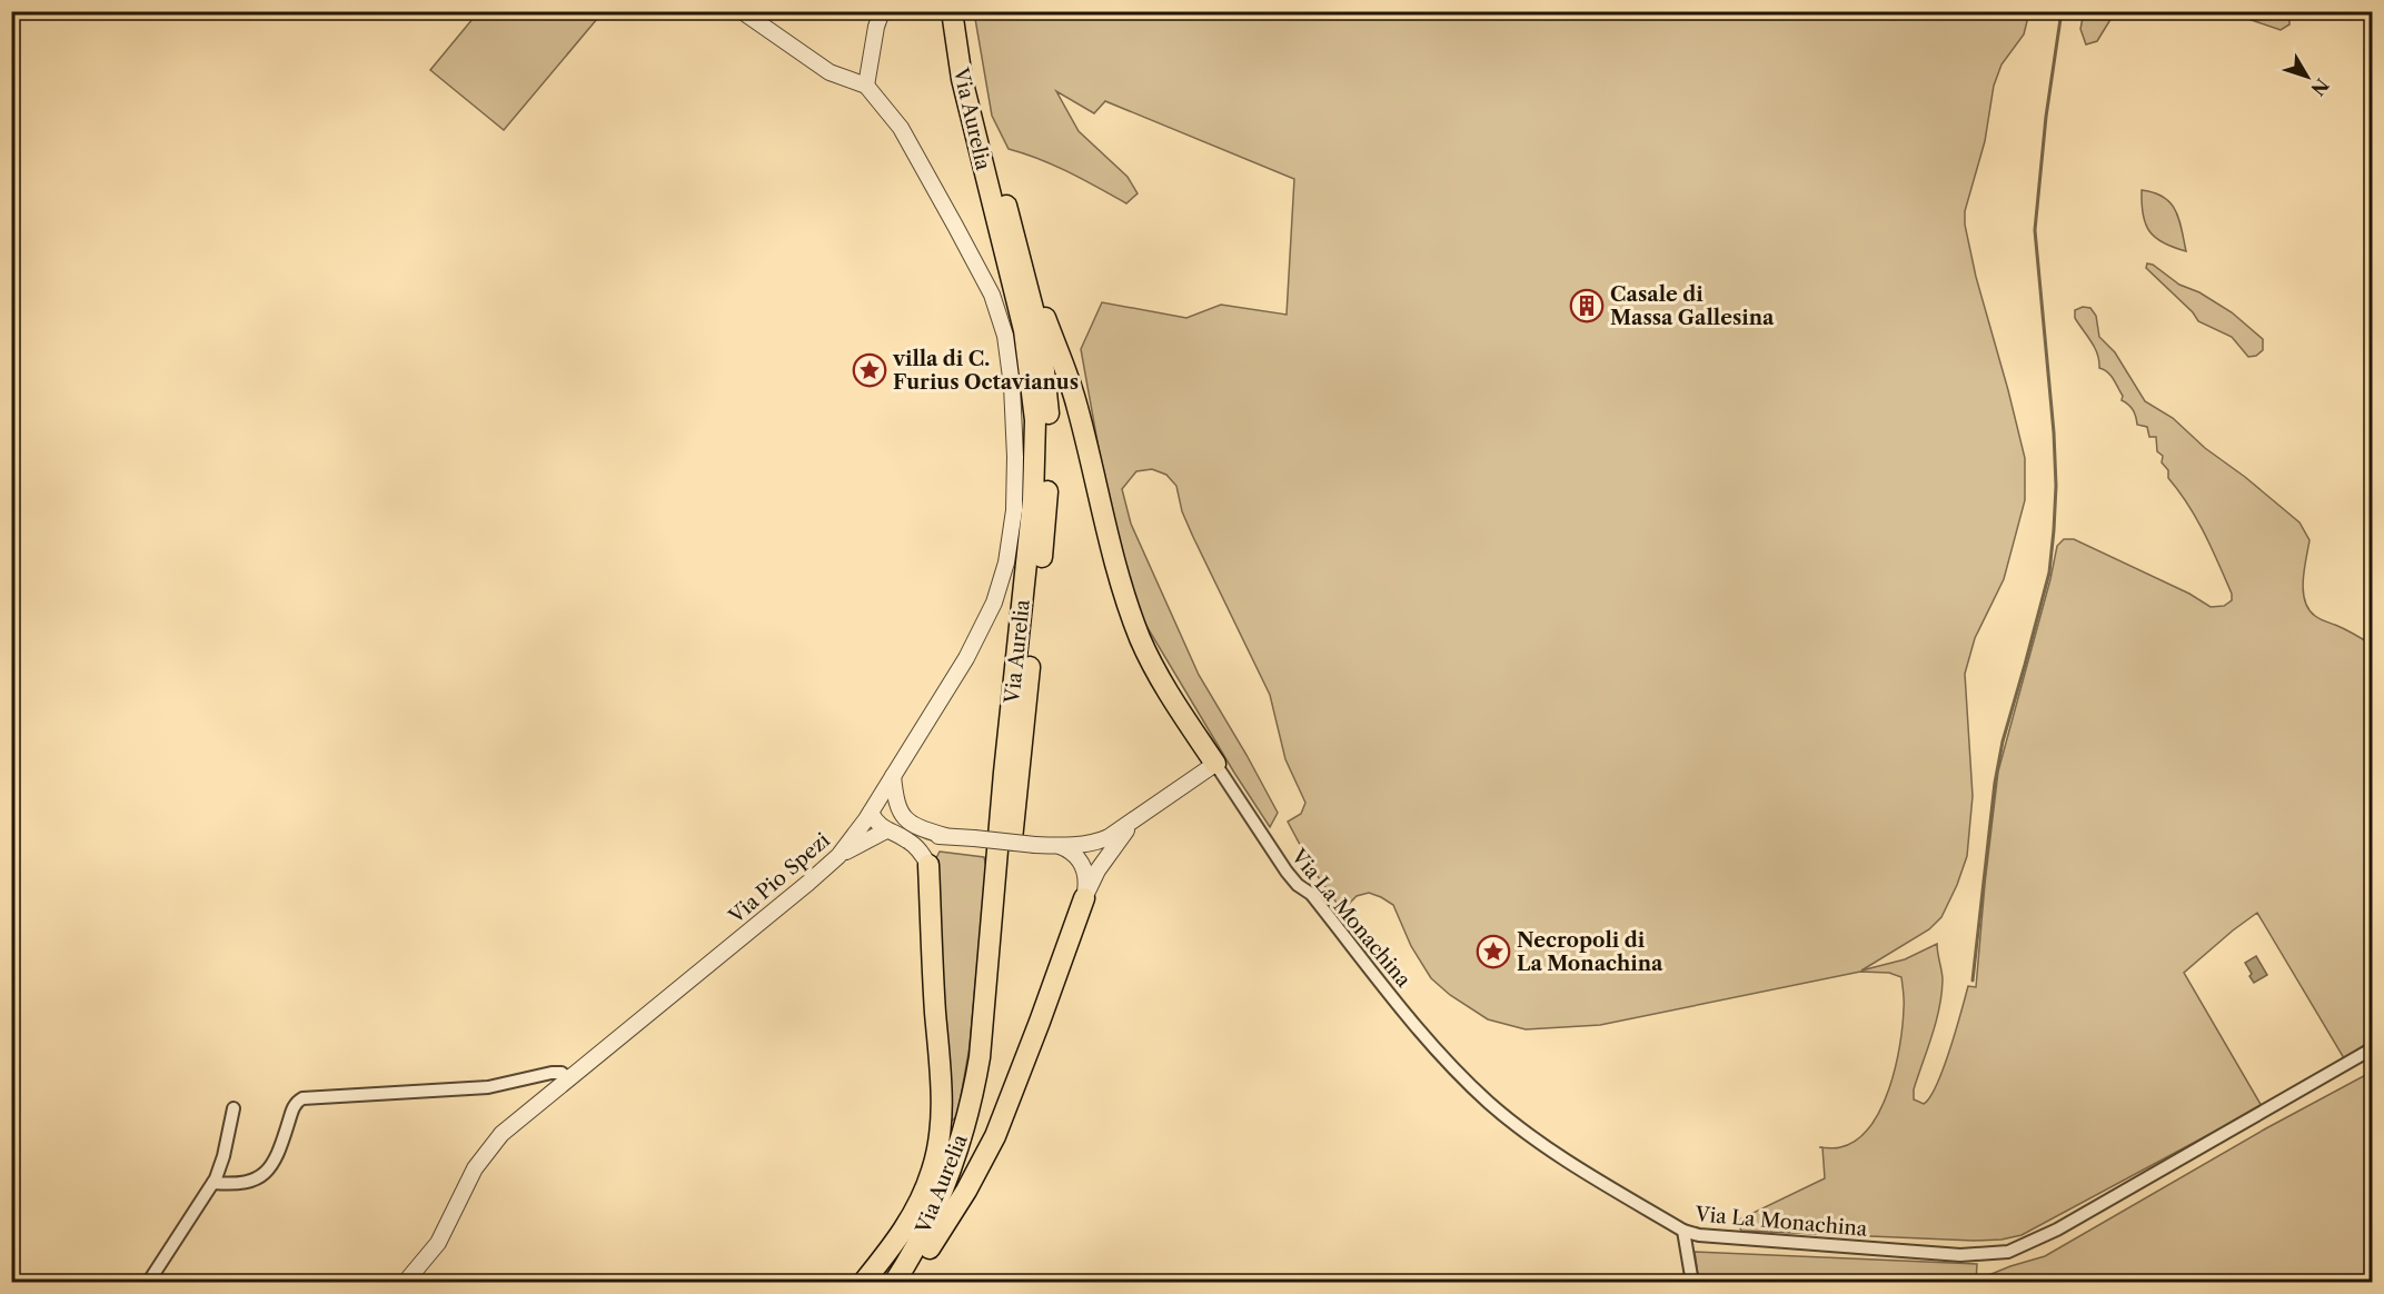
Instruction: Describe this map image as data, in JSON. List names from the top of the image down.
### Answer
{
  "streets": {
    "highway": ["Via Aurelia"],
    "street": ["Via Pio Spezi", "Via La Monachina"]
  },
  "places": {
    "building": ["Casale di Massa Gallesina"],
    "place": ["villa di C. Furius Octavianus", "Necropoli di La Monachina"]
  },
  "north": "bottom right"
}
